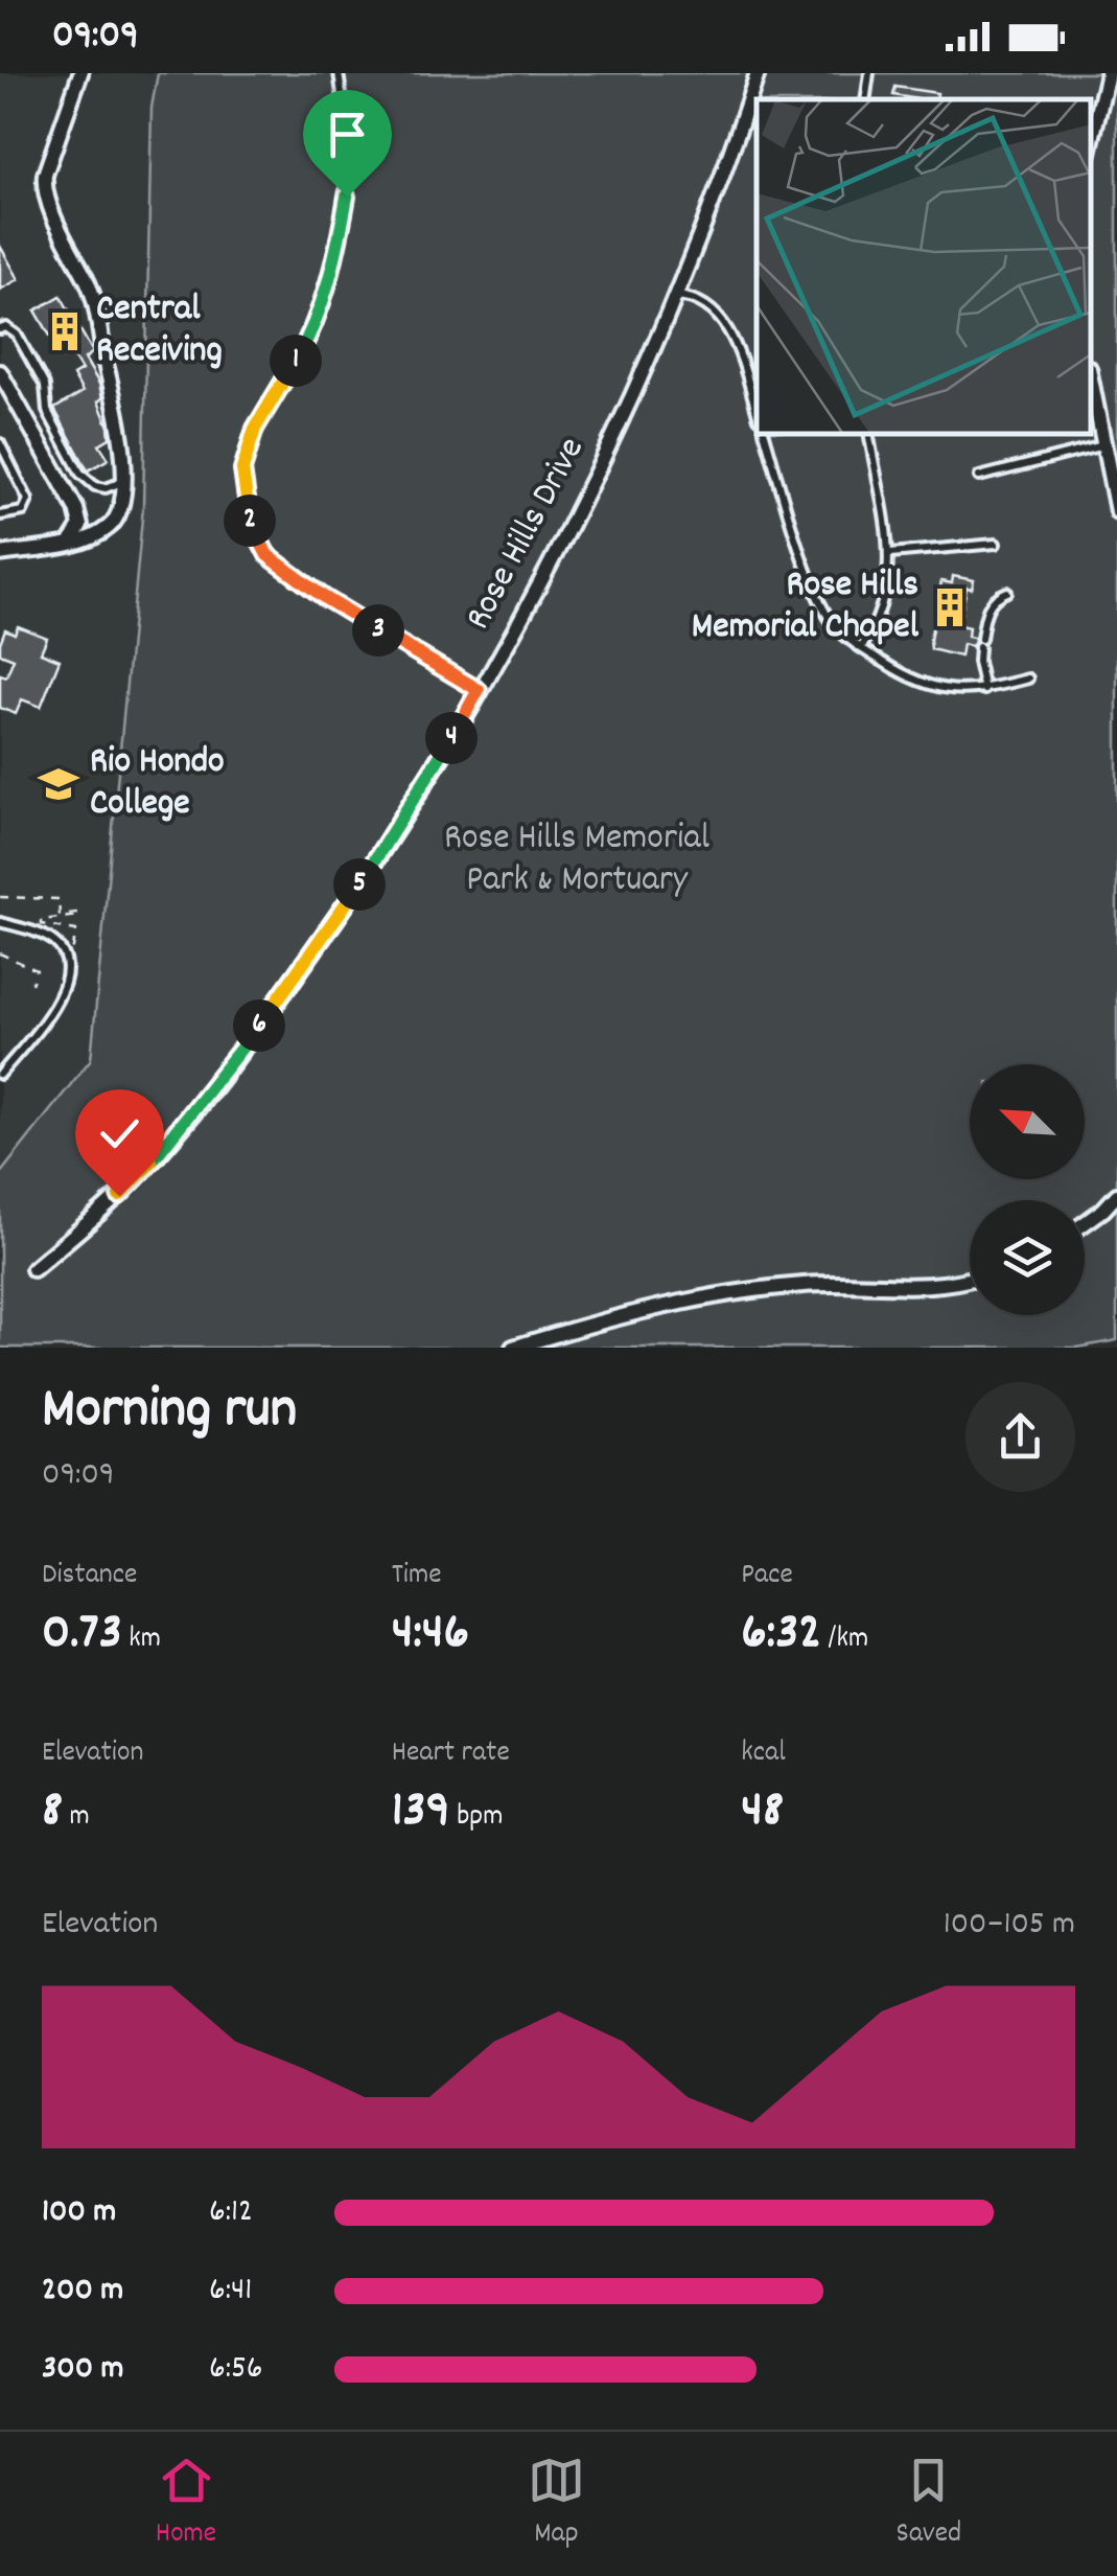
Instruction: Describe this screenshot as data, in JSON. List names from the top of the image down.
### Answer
{
  "streets": {
    "street": ["Rose Hills Drive"]
  },
  "parks": ["Rose Hills Memorial Park & Mortuary"],
  "places": {
    "building": ["Central Receiving", "Rose Hills Memorial Chapel"],
    "school or university": ["Rio Hondo College"]
  },
  "north": "top left",
  "page": {
    "status": "09:09",
    "pins": [
      "1",
      "2",
      "3",
      "4",
      "5",
      "6"
    ],
    "heading": ["Morning run", "09:09"],
    "stats": [
      ["Distance", "0.73 km"],
      ["Time", "4:46"],
      ["Pace", "6:32 /km"],
      ["Elevation", "8 m"],
      ["Heart rate", "139 bpm"],
      ["kcal", "48"]
    ],
    "chart": ["Elevation", "100–105 m"],
    "list": [
      {
        "name": "100 m",
        "note": "6:12"
      },
      {
        "name": "200 m",
        "note": "6:41"
      },
      {
        "name": "300 m",
        "note": "6:56"
      }
    ],
    "tabs": ["Home", "Map", "Saved"]
  }
}
